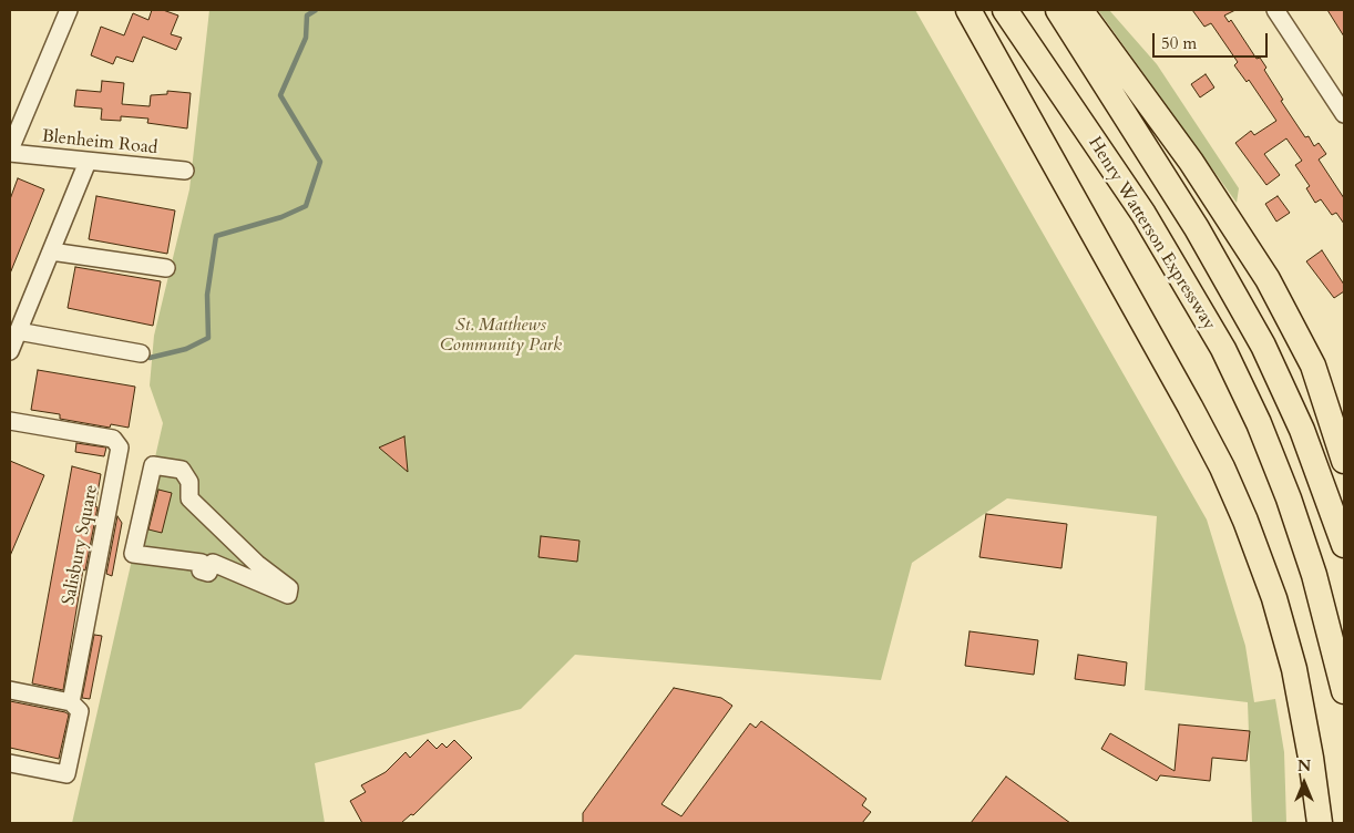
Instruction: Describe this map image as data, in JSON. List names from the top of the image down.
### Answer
{
  "streets": {
    "highway": ["Henry Watterson Expressway"],
    "street": ["Blenheim Road", "Salisbury Square"]
  },
  "parks": ["St. Matthews Community Park"],
  "scale_bar": "50 m",
  "north": "top"
}
